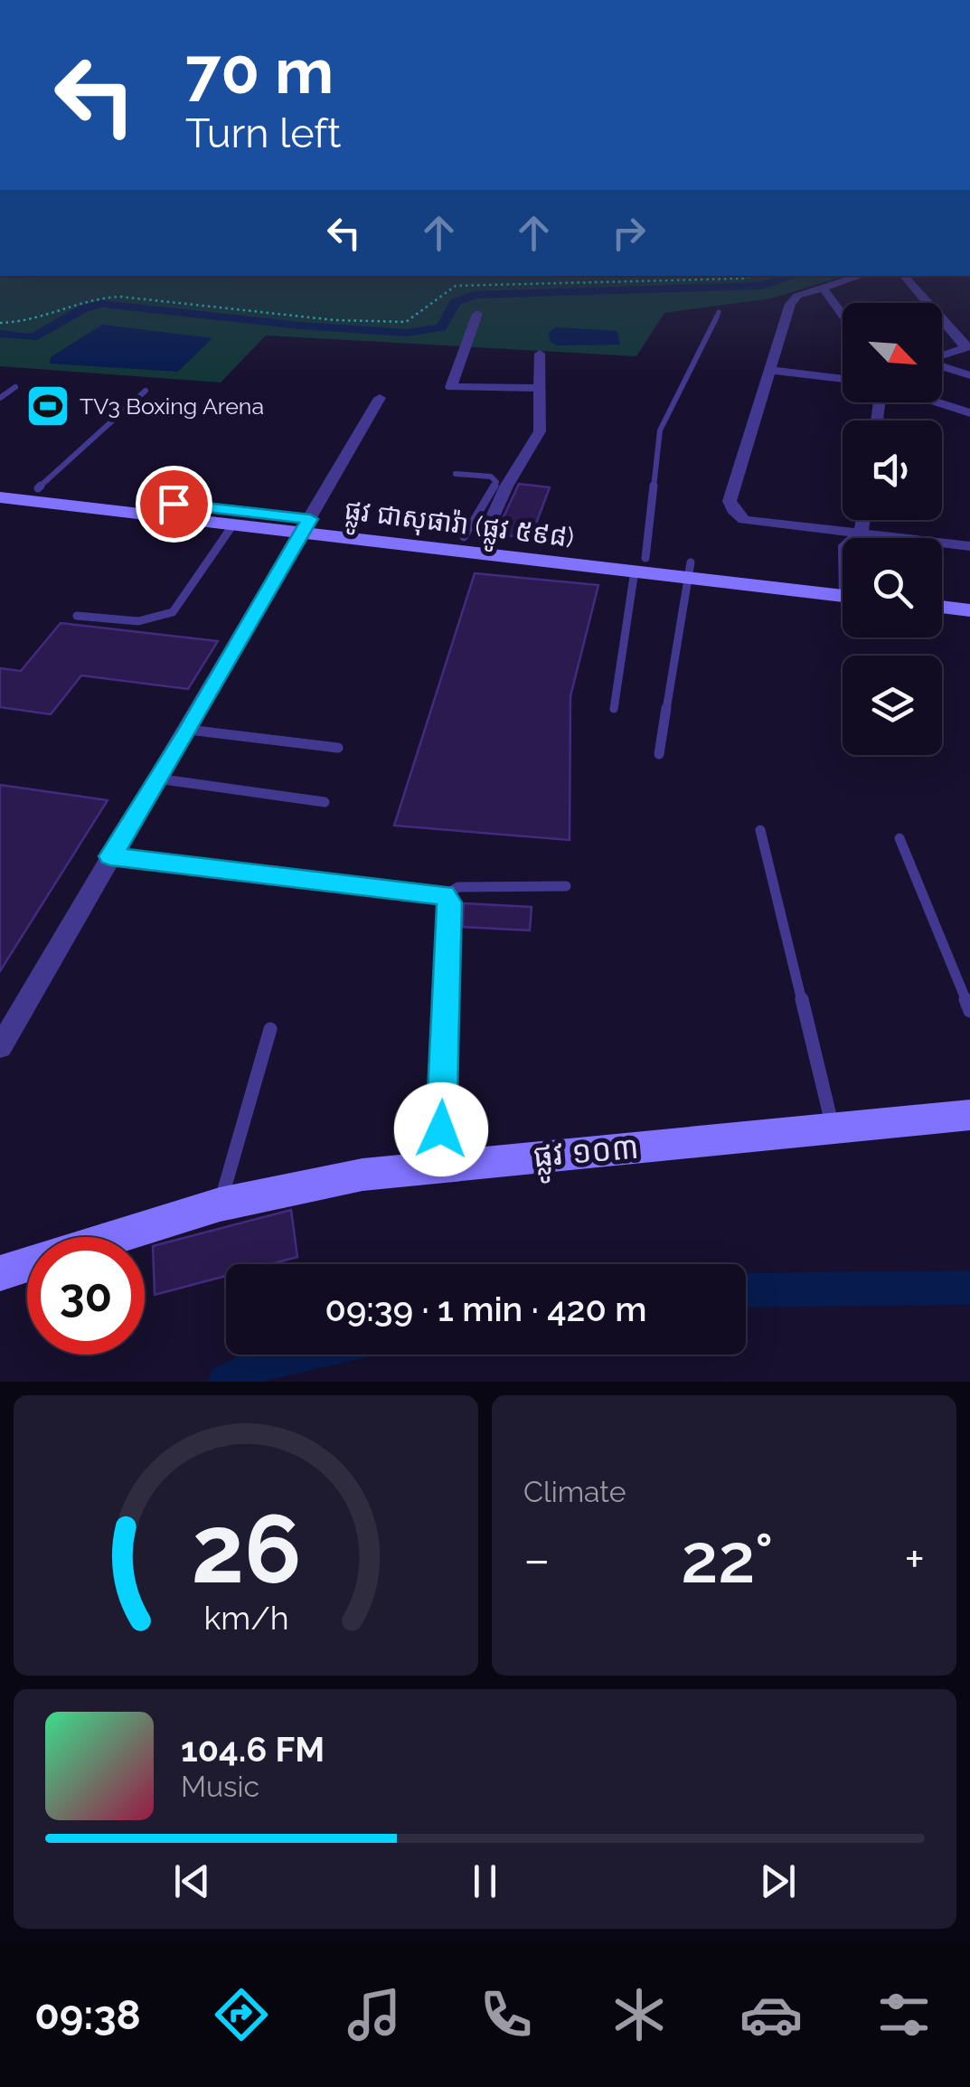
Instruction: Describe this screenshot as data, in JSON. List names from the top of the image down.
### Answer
{
  "streets": {
    "main road": ["ផ្លូវ ជាសុផារ៉ា (ផ្លូវ ៥៩៨)", "ផ្លូវ ១០៣"]
  },
  "places": {
    "sports": ["TV3 Boxing Arena"]
  },
  "north": "bottom right",
  "page": {
    "turn": ["70 m", "Turn left"],
    "limit": "30",
    "trip": "09:39 · 1 min · 420 m",
    "tile": "Climate",
    "heat": ["−", "22°", "+"],
    "song": ["104.6 FM", "Music"],
    "tabs": "09:38",
    "gauge": ["26", "km/h"]
  }
}
